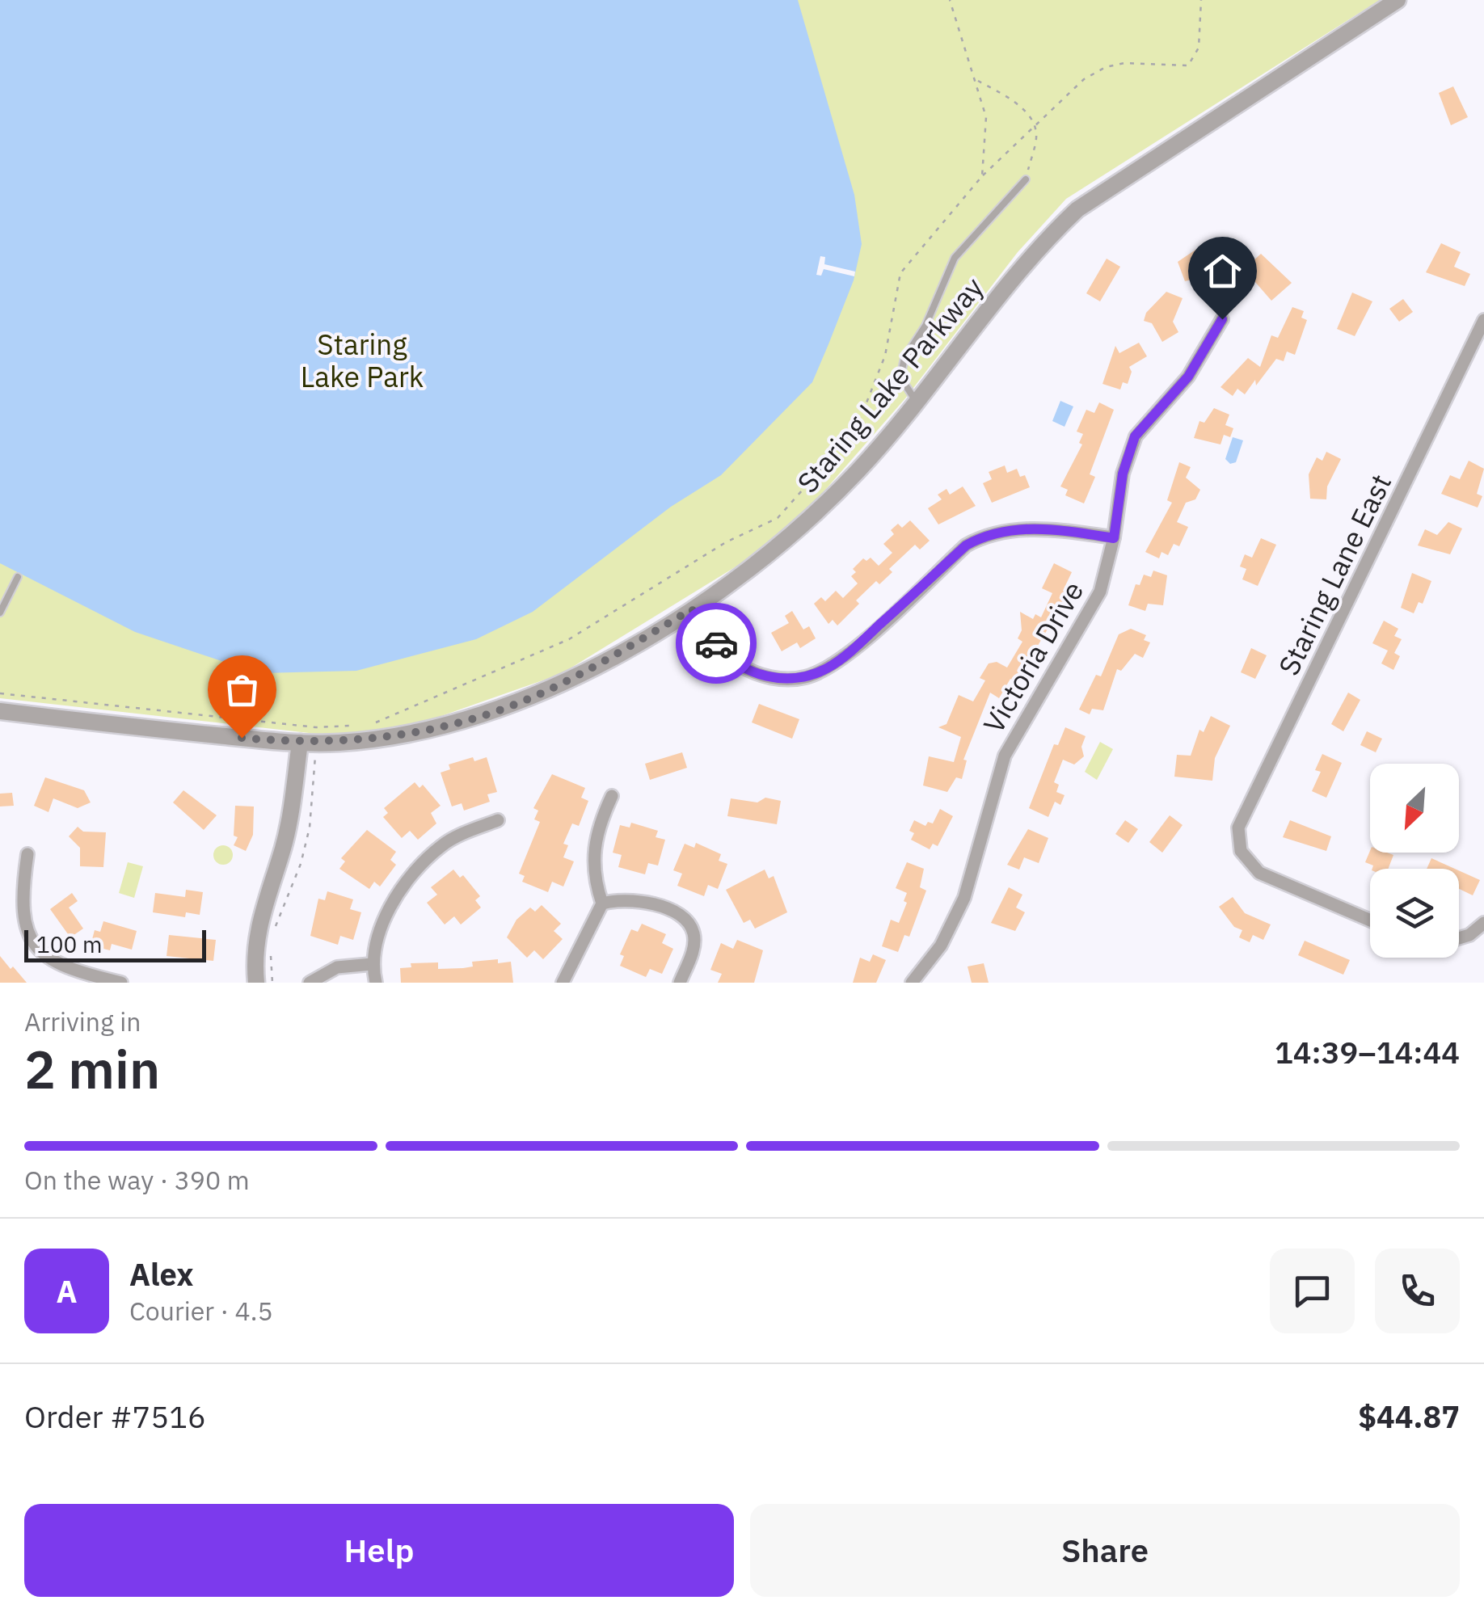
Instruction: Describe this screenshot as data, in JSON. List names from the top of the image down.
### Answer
{
  "streets": {
    "street": ["Staring Lake Parkway", "Staring Lane East", "Victoria Drive"]
  },
  "parks": ["Staring Lake Park"],
  "scale_bar": "100 m",
  "north": "bottom left",
  "page": {
    "scale": "100 m",
    "heading": ["2 min", "Arriving in", "14:39–14:44"],
    "panel": [
      "Alex",
      "Courier · 4.5",
      "Order #7516",
      "$44.87"
    ],
    "bar": "On the way · 390 m",
    "round": "A",
    "buttons": ["Help", "Share"]
  }
}
